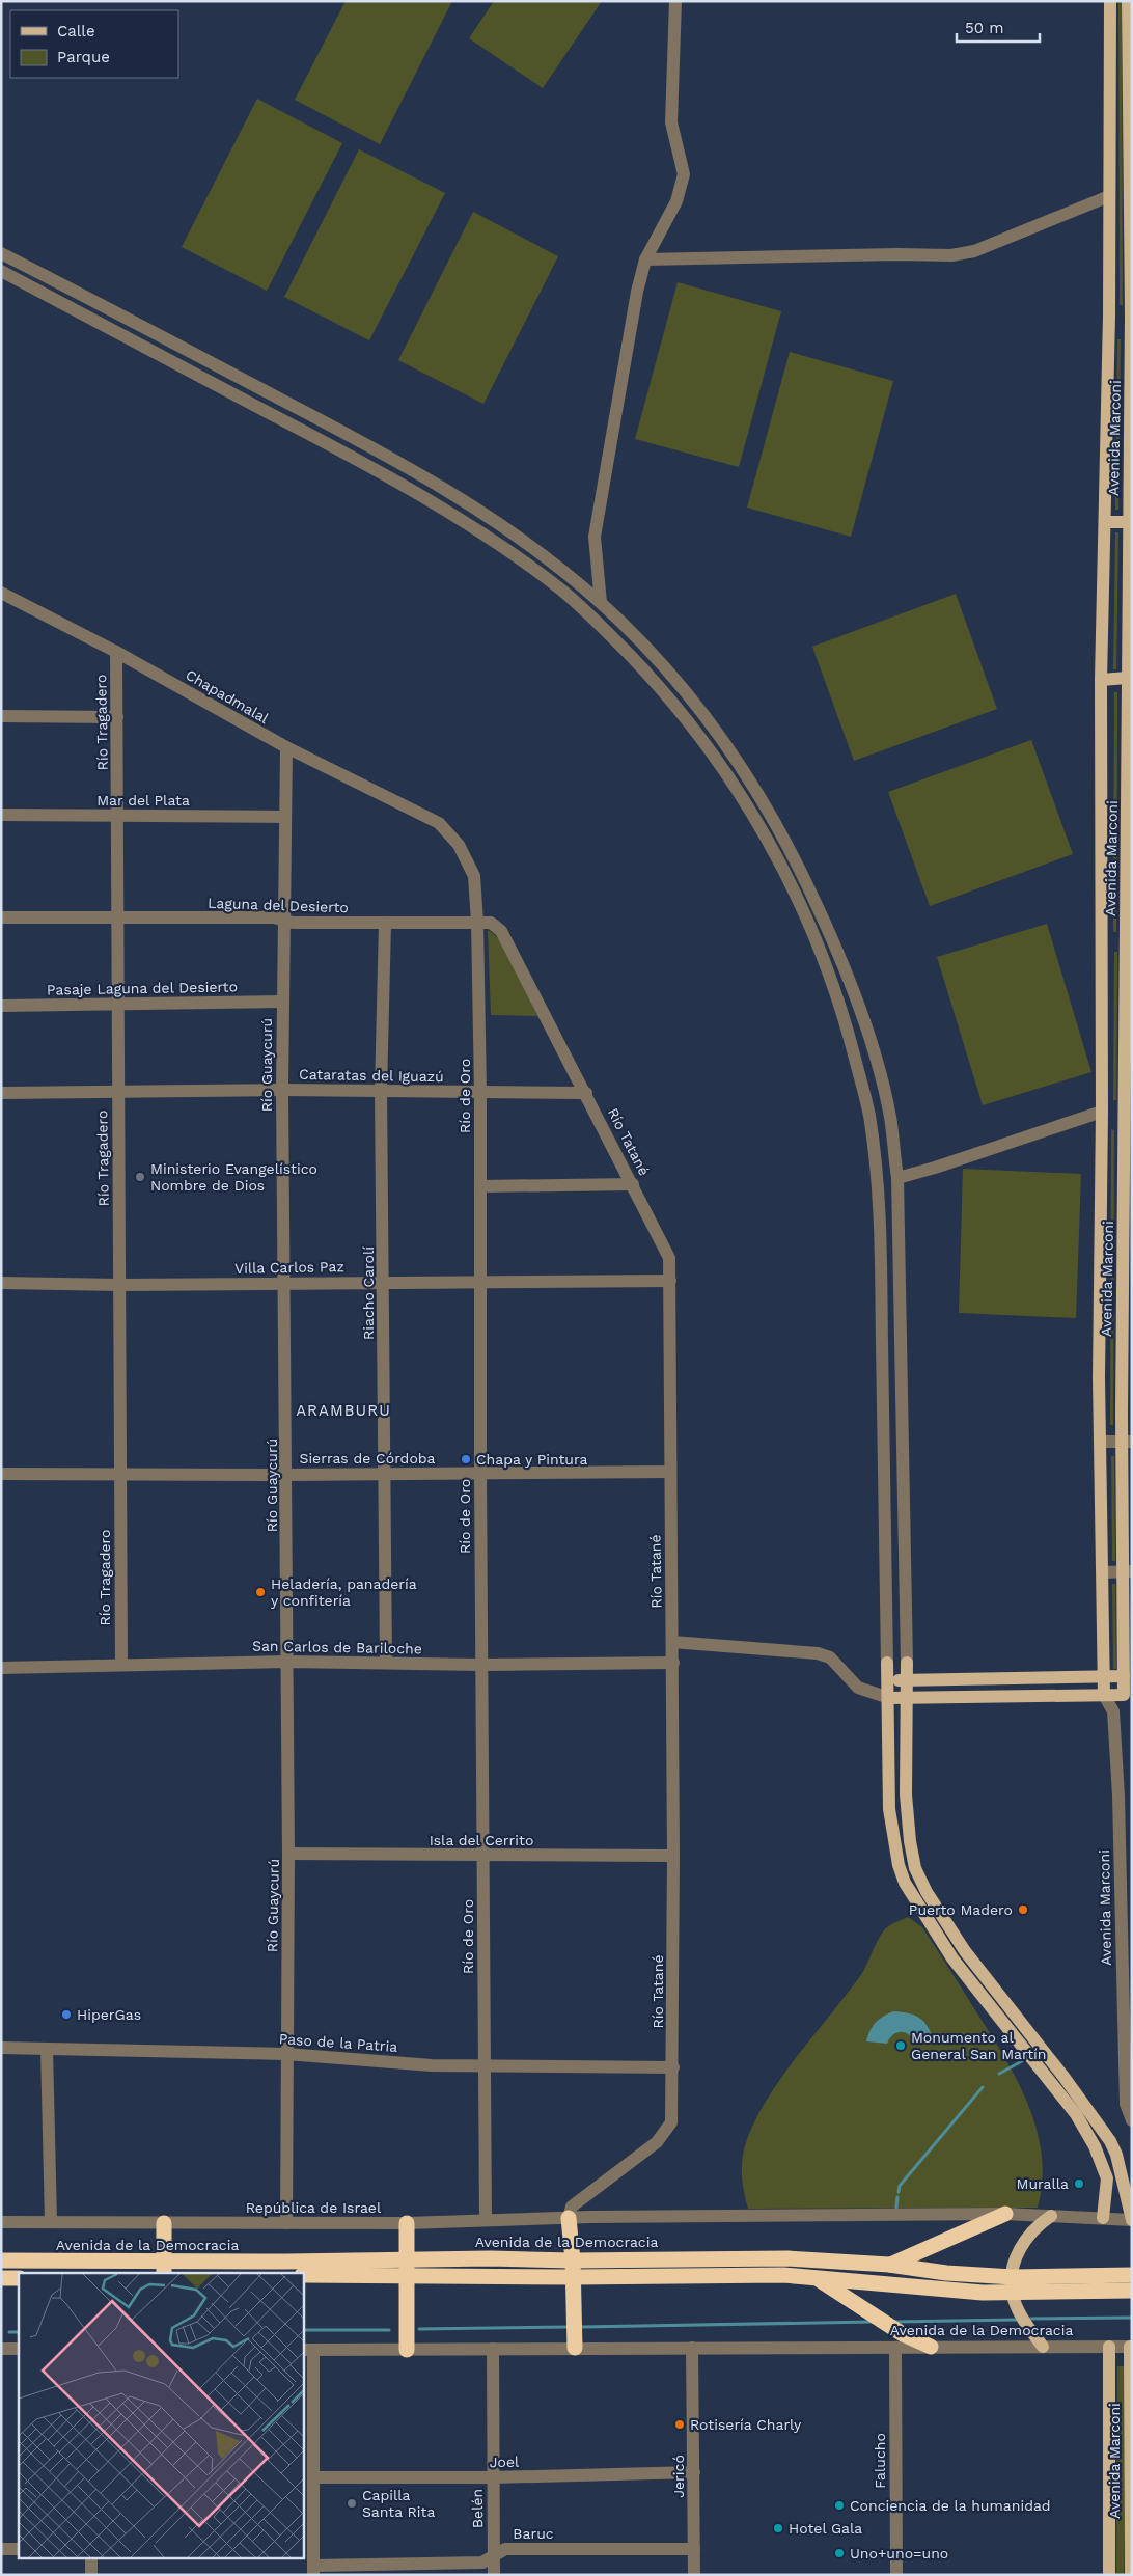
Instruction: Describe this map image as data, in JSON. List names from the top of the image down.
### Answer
{
  "streets": {
    "highway": ["Avenida de la Democracia"],
    "main road": ["Avenida Marconi"],
    "street": [
      "Chapadmalal",
      "Río Tragadero",
      "Mar del Plata",
      "Laguna del Desierto",
      "Pasaje Laguna del Desierto",
      "Río Guaycurú",
      "Cataratas del Iguazú",
      "Río de Oro",
      "Río Tatané",
      "Villa Carlos Paz",
      "Riacho Carolí",
      "Sierras de Córdoba",
      "San Carlos de Bariloche",
      "Isla del Cerrito",
      "Paso de la Patria",
      "República de Israel",
      "Falucho",
      "Joel",
      "Jericó",
      "Belén",
      "Baruc"
    ]
  },
  "crossings": [
    ["Avenida Marconi", "Avenida de la Democracia"],
    ["Chapadmalal", "Río Tragadero"],
    ["Chapadmalal", "Río Guaycurú"],
    ["Chapadmalal", "Río de Oro"],
    ["Río Tragadero", "Mar del Plata"],
    ["Río Tragadero", "Laguna del Desierto"],
    ["Río Tragadero", "Pasaje Laguna del Desierto"],
    ["Río Tragadero", "Cataratas del Iguazú"],
    ["Río Tragadero", "Villa Carlos Paz"],
    ["Río Tragadero", "Sierras de Córdoba"],
    ["Río Tragadero", "San Carlos de Bariloche"],
    ["Mar del Plata", "Río Guaycurú"],
    ["Laguna del Desierto", "Río Guaycurú"],
    ["Laguna del Desierto", "Río de Oro"],
    ["Laguna del Desierto", "Río Tatané"],
    ["Laguna del Desierto", "Riacho Carolí"],
    ["Pasaje Laguna del Desierto", "Río Guaycurú"],
    ["Río Guaycurú", "Cataratas del Iguazú"],
    ["Río Guaycurú", "Villa Carlos Paz"],
    ["Río Guaycurú", "Sierras de Córdoba"],
    ["Río Guaycurú", "San Carlos de Bariloche"],
    ["Río Guaycurú", "Isla del Cerrito"],
    ["Río Guaycurú", "Paso de la Patria"],
    ["Río Guaycurú", "República de Israel"],
    ["Cataratas del Iguazú", "Río de Oro"],
    ["Cataratas del Iguazú", "Río Tatané"],
    ["Cataratas del Iguazú", "Riacho Carolí"],
    ["Río de Oro", "Villa Carlos Paz"],
    ["Río de Oro", "Sierras de Córdoba"],
    ["Río de Oro", "San Carlos de Bariloche"],
    ["Río de Oro", "Isla del Cerrito"],
    ["Río de Oro", "Paso de la Patria"],
    ["Río de Oro", "República de Israel"],
    ["Río Tatané", "Villa Carlos Paz"],
    ["Río Tatané", "Sierras de Córdoba"],
    ["Río Tatané", "San Carlos de Bariloche"],
    ["Río Tatané", "Isla del Cerrito"],
    ["Río Tatané", "Paso de la Patria"],
    ["Río Tatané", "República de Israel"],
    ["Villa Carlos Paz", "Riacho Carolí"],
    ["Riacho Carolí", "Sierras de Córdoba"],
    ["Riacho Carolí", "San Carlos de Bariloche"],
    ["República de Israel", "Avenida de la Democracia"],
    ["Avenida de la Democracia", "Falucho"],
    ["Avenida de la Democracia", "Jericó"],
    ["Avenida de la Democracia", "Belén"],
    ["Joel", "Jericó"],
    ["Joel", "Belén"],
    ["Jericó", "Baruc"],
    ["Belén", "Baruc"]
  ],
  "districts": ["ARAMBURU"],
  "places": [
    "Ministerio Evangelístico Nombre de Dios",
    "Chapa y Pintura",
    "Heladería, panadería y confitería",
    "Puerto Madero",
    "HiperGas",
    "Monumento al General San Martín",
    "Muralla",
    "Rotisería Charly",
    "Capilla Santa Rita",
    "Conciencia de la humanidad",
    "Hotel Gala",
    "Uno+uno=uno"
  ],
  "legend": ["Calle", "Parque"],
  "scale_bar": "50 m"
}
